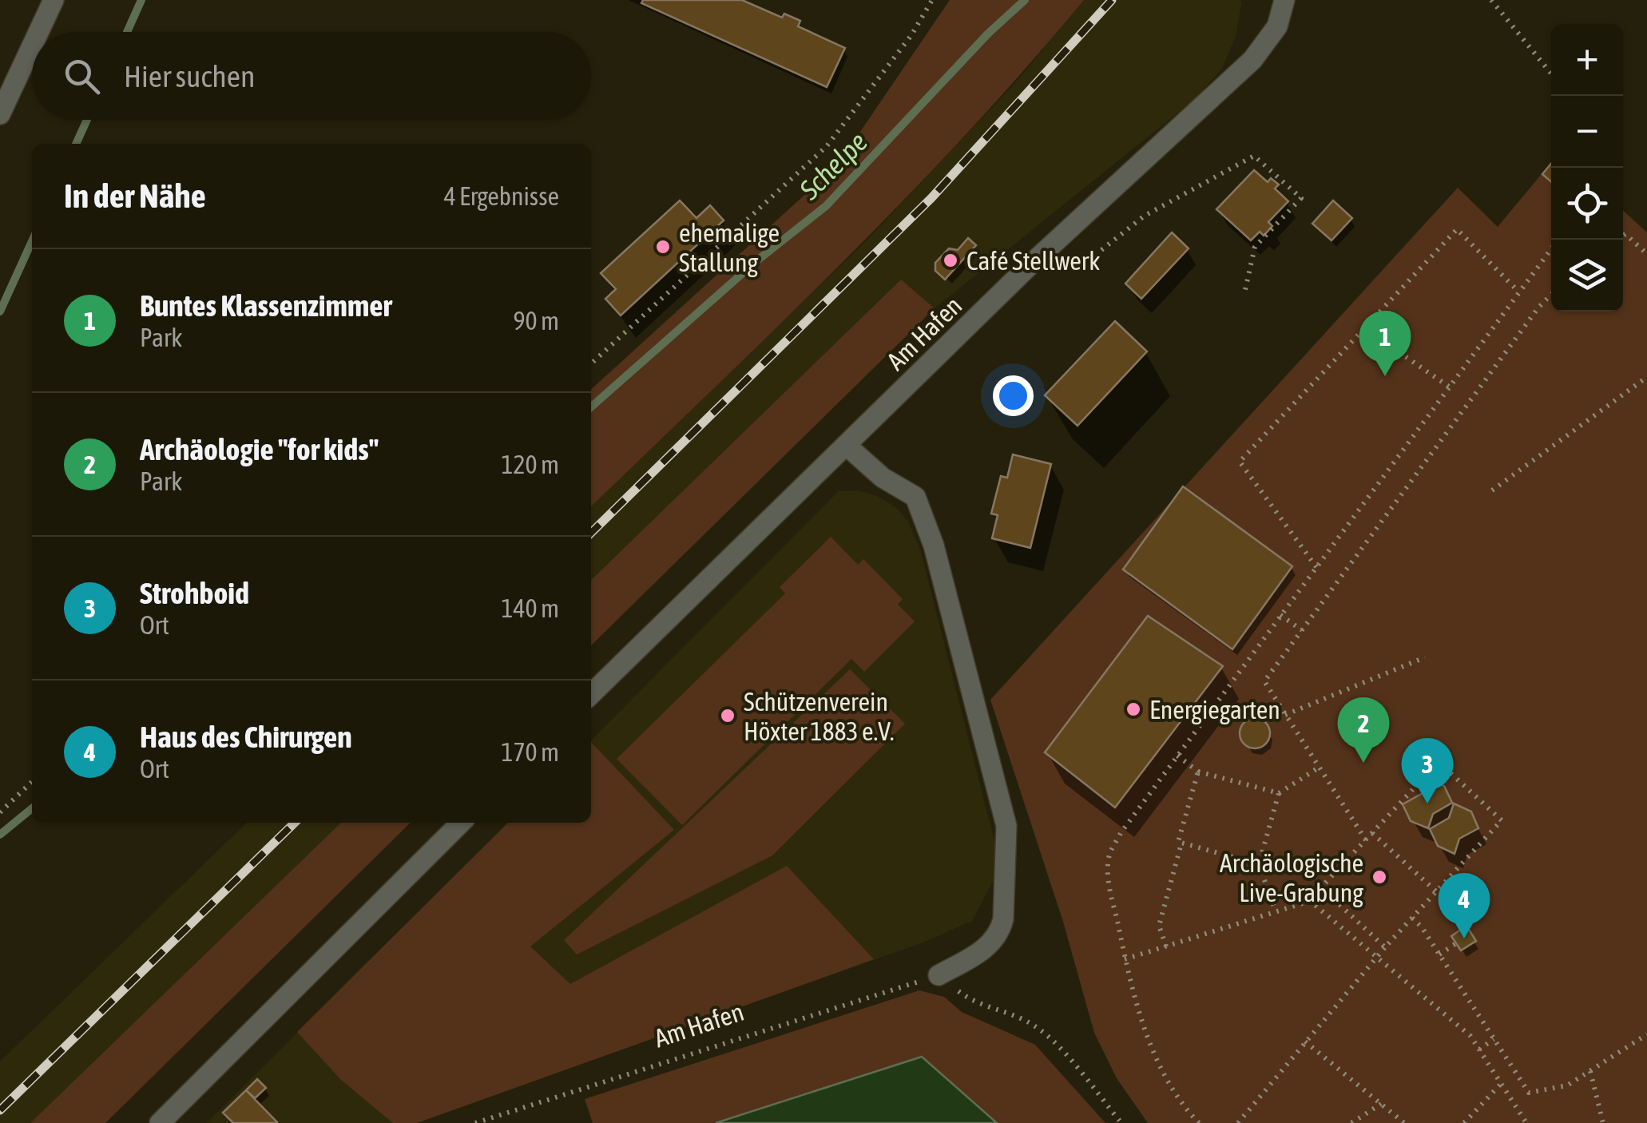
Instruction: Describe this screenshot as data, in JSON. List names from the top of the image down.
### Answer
{
  "streets": {
    "street": ["Am Hafen"]
  },
  "water": ["Schelpe"],
  "places": [
    "ehemalige Stallung",
    "Café Stellwerk",
    "Energiegarten",
    "Schützenverein Höxter 1883 e.V.",
    "Archäologische Live-Grabung"
  ],
  "page": {
    "map_buttons": ["+", "−"],
    "search": "Hier suchen",
    "heading": ["In der Nähe", "4 Ergebnisse"],
    "list": [
      {
        "mark": "1",
        "name": "Buntes Klassenzimmer",
        "note": "Park",
        "value": "90 m"
      },
      {
        "mark": "2",
        "name": "Archäologie \"for kids\"",
        "note": "Park",
        "value": "120 m"
      },
      {
        "mark": "3",
        "name": "Strohboid",
        "note": "Ort",
        "value": "140 m"
      },
      {
        "mark": "4",
        "name": "Haus des Chirurgen",
        "note": "Ort",
        "value": "170 m"
      }
    ],
    "pins": [
      "1",
      "2",
      "3",
      "4"
    ]
  }
}
